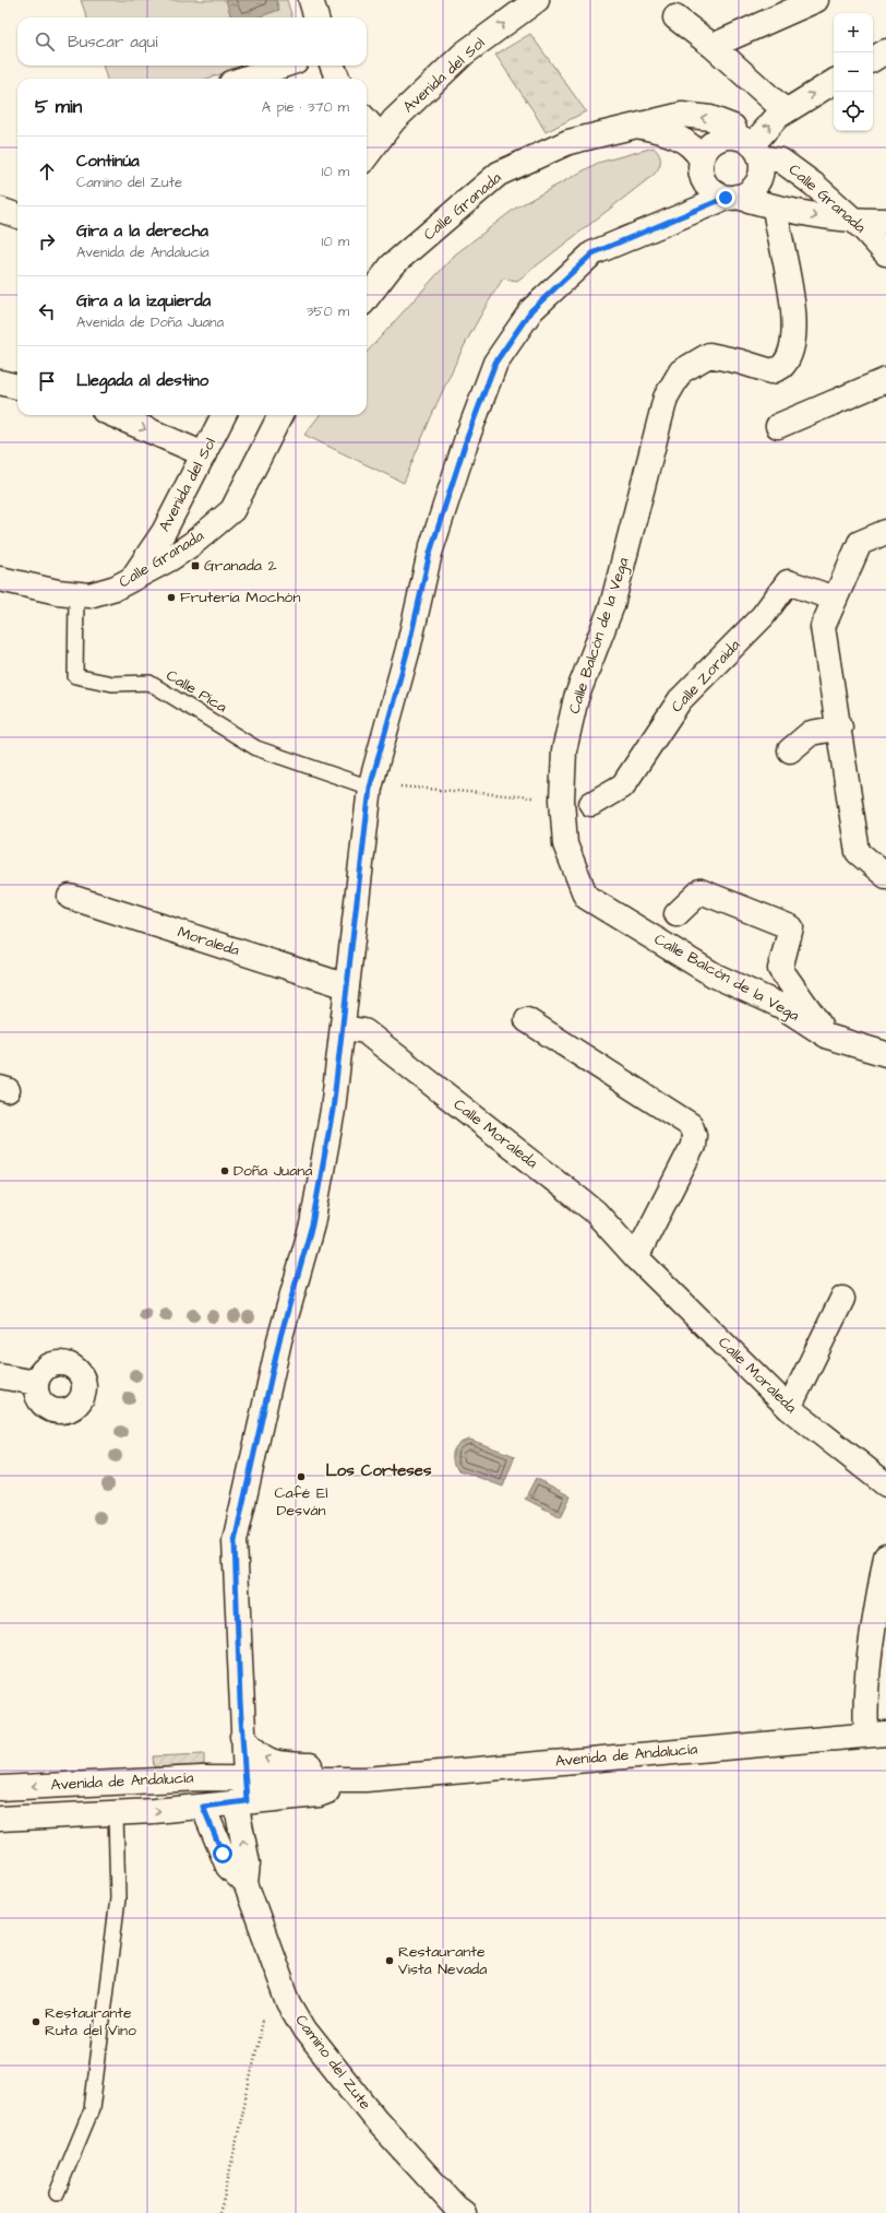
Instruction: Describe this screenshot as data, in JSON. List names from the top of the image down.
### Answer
{
  "streets": {
    "street": [
      "Avenida del Sol",
      "Calle Granada",
      "Calle Balcón de la Vega",
      "Calle Zoraida",
      "Moraleda",
      "Calle Moraleda",
      "Avenida de Andalucía",
      "Camino del Zute"
    ],
    "lane": ["Calle Pica"]
  },
  "crossings": [
    ["Avenida del Sol", "Calle Granada"],
    ["Calle Granada", "Calle Pica"],
    ["Calle Granada", "Camino del Zute"],
    ["Calle Pica", "Camino del Zute"],
    ["Moraleda", "Camino del Zute"],
    ["Calle Moraleda", "Camino del Zute"],
    ["Avenida de Andalucía", "Camino del Zute"]
  ],
  "one_way": ["Avenida del Sol"],
  "districts": ["Los Corteses"],
  "places": {
    "transit": ["Granada 2"],
    "other": [
      "Frutería Mochón",
      "Doña Juana",
      "Café El Desván",
      "Restaurante Vista Nevada",
      "Restaurante Ruta del Vino"
    ]
  },
  "page": {
    "map_buttons": ["+", "−"],
    "search": "Buscar aquí",
    "heading": ["5 min", "A pie · 370 m"],
    "list": [
      ["Continúa", "Camino del Zute", "10 m"],
      ["Gira a la derecha", "Avenida de Andalucía", "10 m"],
      ["Gira a la izquierda", "Avenida de Doña Juana", "350 m"],
      "Llegada al destino"
    ]
  }
}
